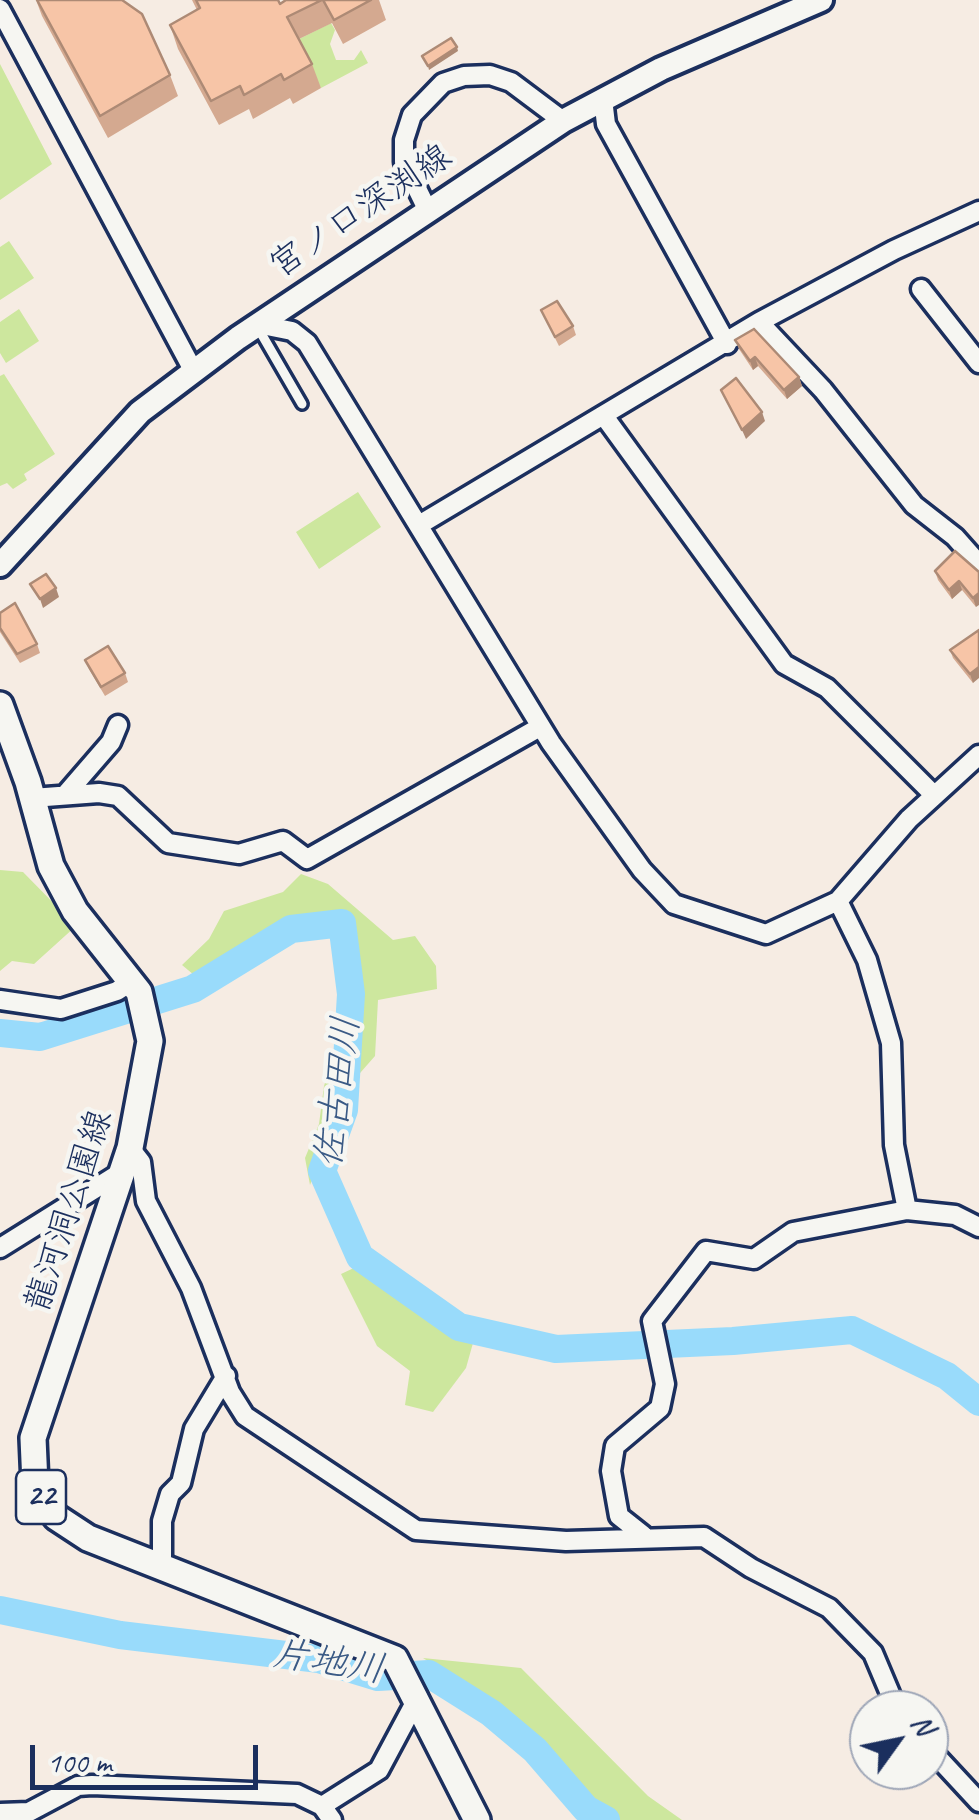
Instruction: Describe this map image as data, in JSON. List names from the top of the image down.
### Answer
{
  "streets": {
    "main road": ["宮ノ口深渕線", "龍河洞公園線", "22"]
  },
  "water": ["佐古田川", "片地川"],
  "scale_bar": "100 m",
  "north": "top right"
}
